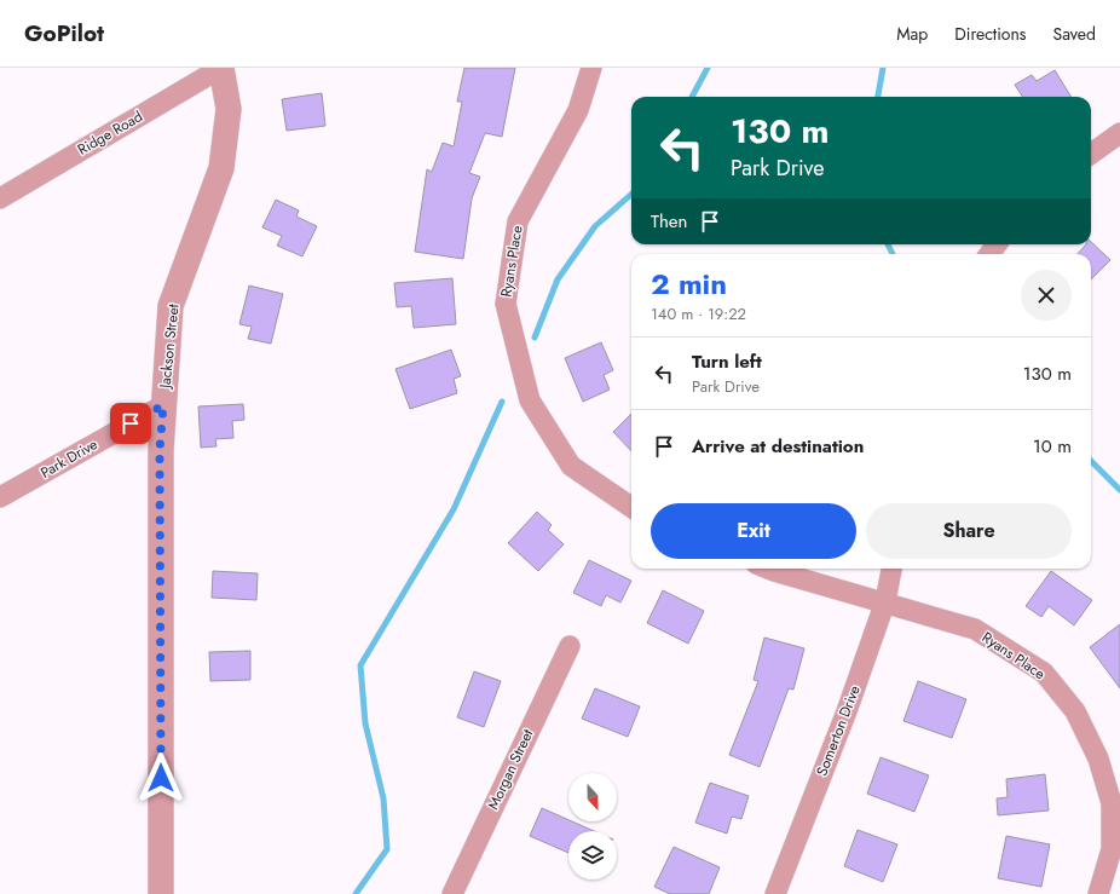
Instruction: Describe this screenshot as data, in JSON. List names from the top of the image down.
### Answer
{
  "streets": {
    "street": [
      "Ridge Road",
      "Ryans Place",
      "Jackson Street",
      "Park Drive",
      "Somerton Drive",
      "Morgan Street"
    ]
  },
  "crossings": [
    ["Ridge Road", "Jackson Street"],
    ["Ryans Place", "Somerton Drive"],
    ["Jackson Street", "Park Drive"]
  ],
  "north": "bottom",
  "page": {
    "header": "GoPilot",
    "nav": ["Map", "Directions", "Saved"],
    "turn": ["130 m", "Park Drive"],
    "then": "Then",
    "heading": ["2 min", "140 m · 19:22"],
    "list": [
      {
        "name": "Turn left",
        "note": "Park Drive",
        "value": "130 m"
      },
      {
        "name": "Arrive at destination",
        "value": "10 m"
      }
    ],
    "buttons": ["Exit", "Share"]
  }
}
